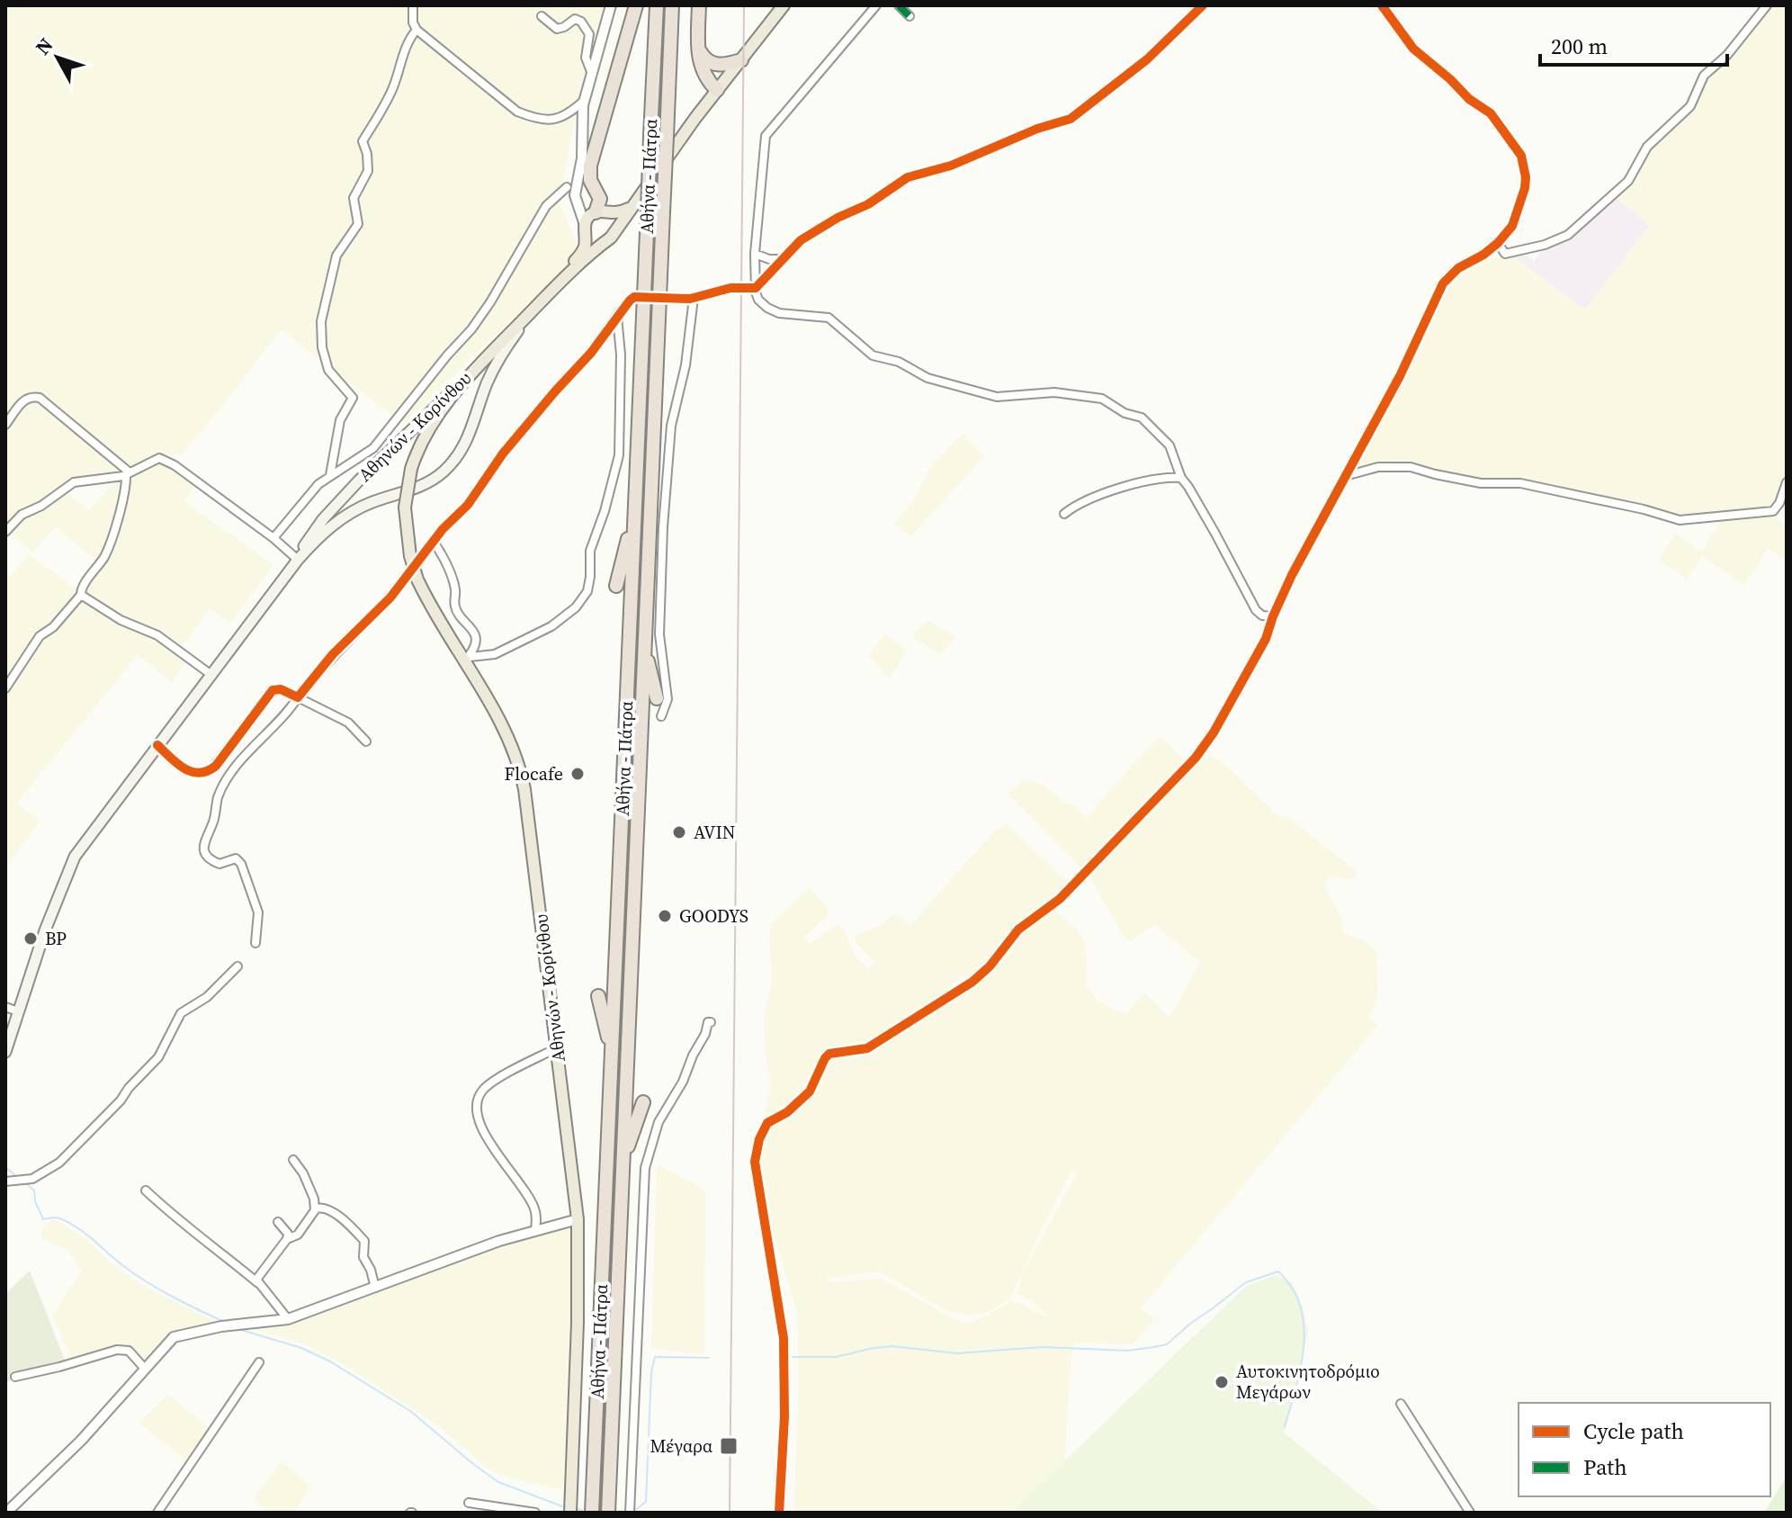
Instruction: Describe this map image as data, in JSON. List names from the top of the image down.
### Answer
{
  "streets": {
    "highway": ["Αθήνα - Πάτρα"],
    "main road": ["Αθηνών - Κορίνθου"]
  },
  "places": {
    "other": [
      "Flocafe",
      "AVIN",
      "GOODYS",
      "BP",
      "Αυτοκινητοδρόμιο Μεγάρων"
    ],
    "transit": ["Μέγαρα"]
  },
  "legend": ["Cycle path", "Path"],
  "scale_bar": "200 m",
  "north": "top left"
}
